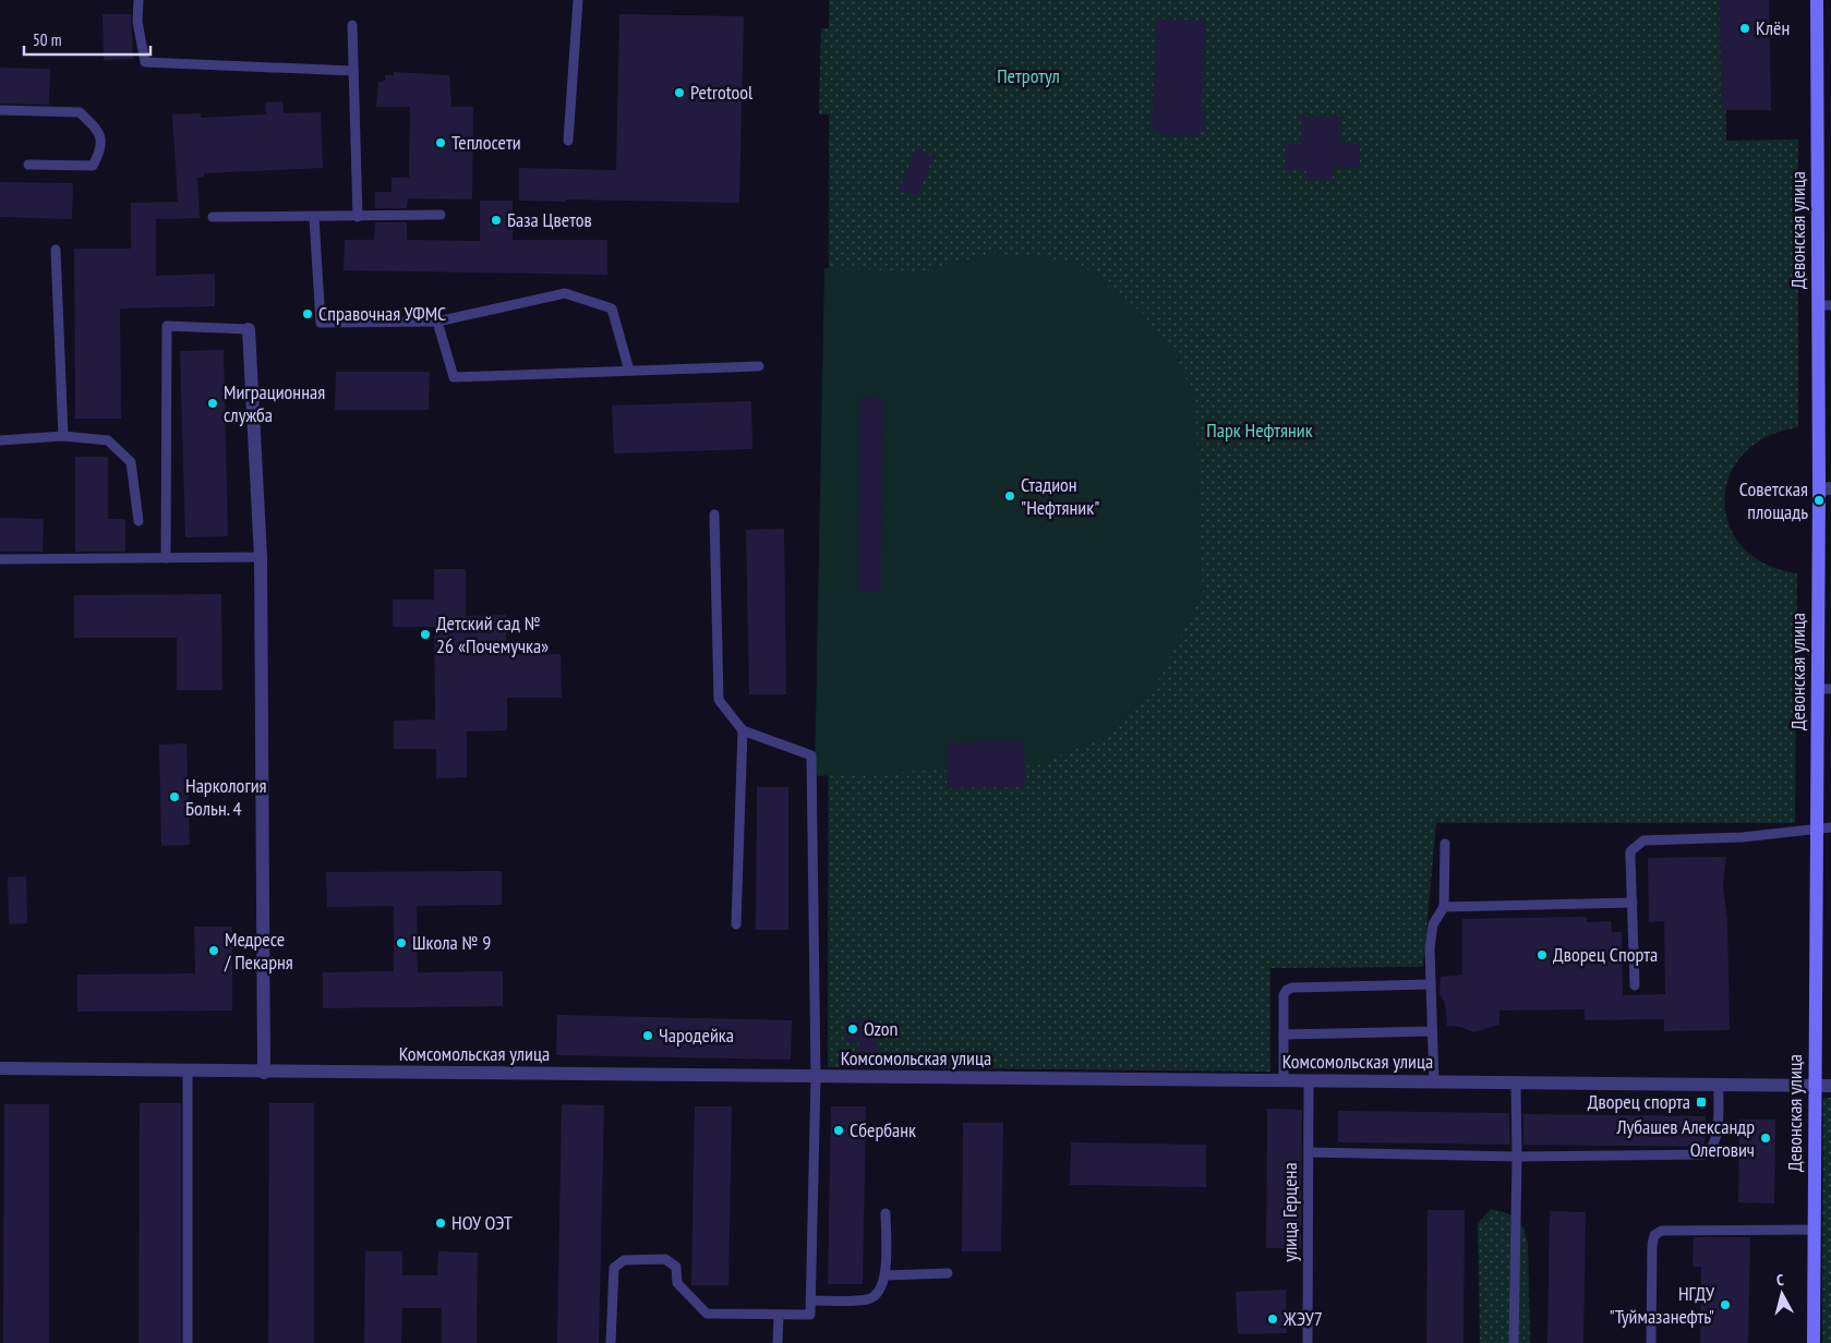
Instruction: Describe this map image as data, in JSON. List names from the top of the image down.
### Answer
{
  "streets": {
    "main road": ["Девонская улица"],
    "street": ["Комсомольская улица"],
    "lane": ["улица Герцена"]
  },
  "crossings": [
    ["Девонская улица", "Комсомольская улица"],
    ["Комсомольская улица", "улица Герцена"]
  ],
  "parks": ["Петротул", "Парк Нефтяник"],
  "places": {
    "other": [
      "Клён",
      "Petrotool",
      "Теплосети",
      "База Цветов",
      "Справочная УФМС",
      "Миграционная служба",
      "Стадион \"Нефтяник\"",
      "Советская площадь",
      "Детский сад № 26 «Почемучка»",
      "Наркология Больн. 4",
      "Школа № 9",
      "Медресе / Пекарня",
      "Дворец Спорта",
      "Ozon",
      "Чародейка",
      "Сбербанк",
      "Лубашев Александр Олегович",
      "НОУ ОЭТ",
      "НГДУ \"Туймазанефть\"",
      "ЖЭУ7"
    ],
    "transit": ["Дворец спорта"]
  },
  "scale_bar": "50 m",
  "north": "top"
}
